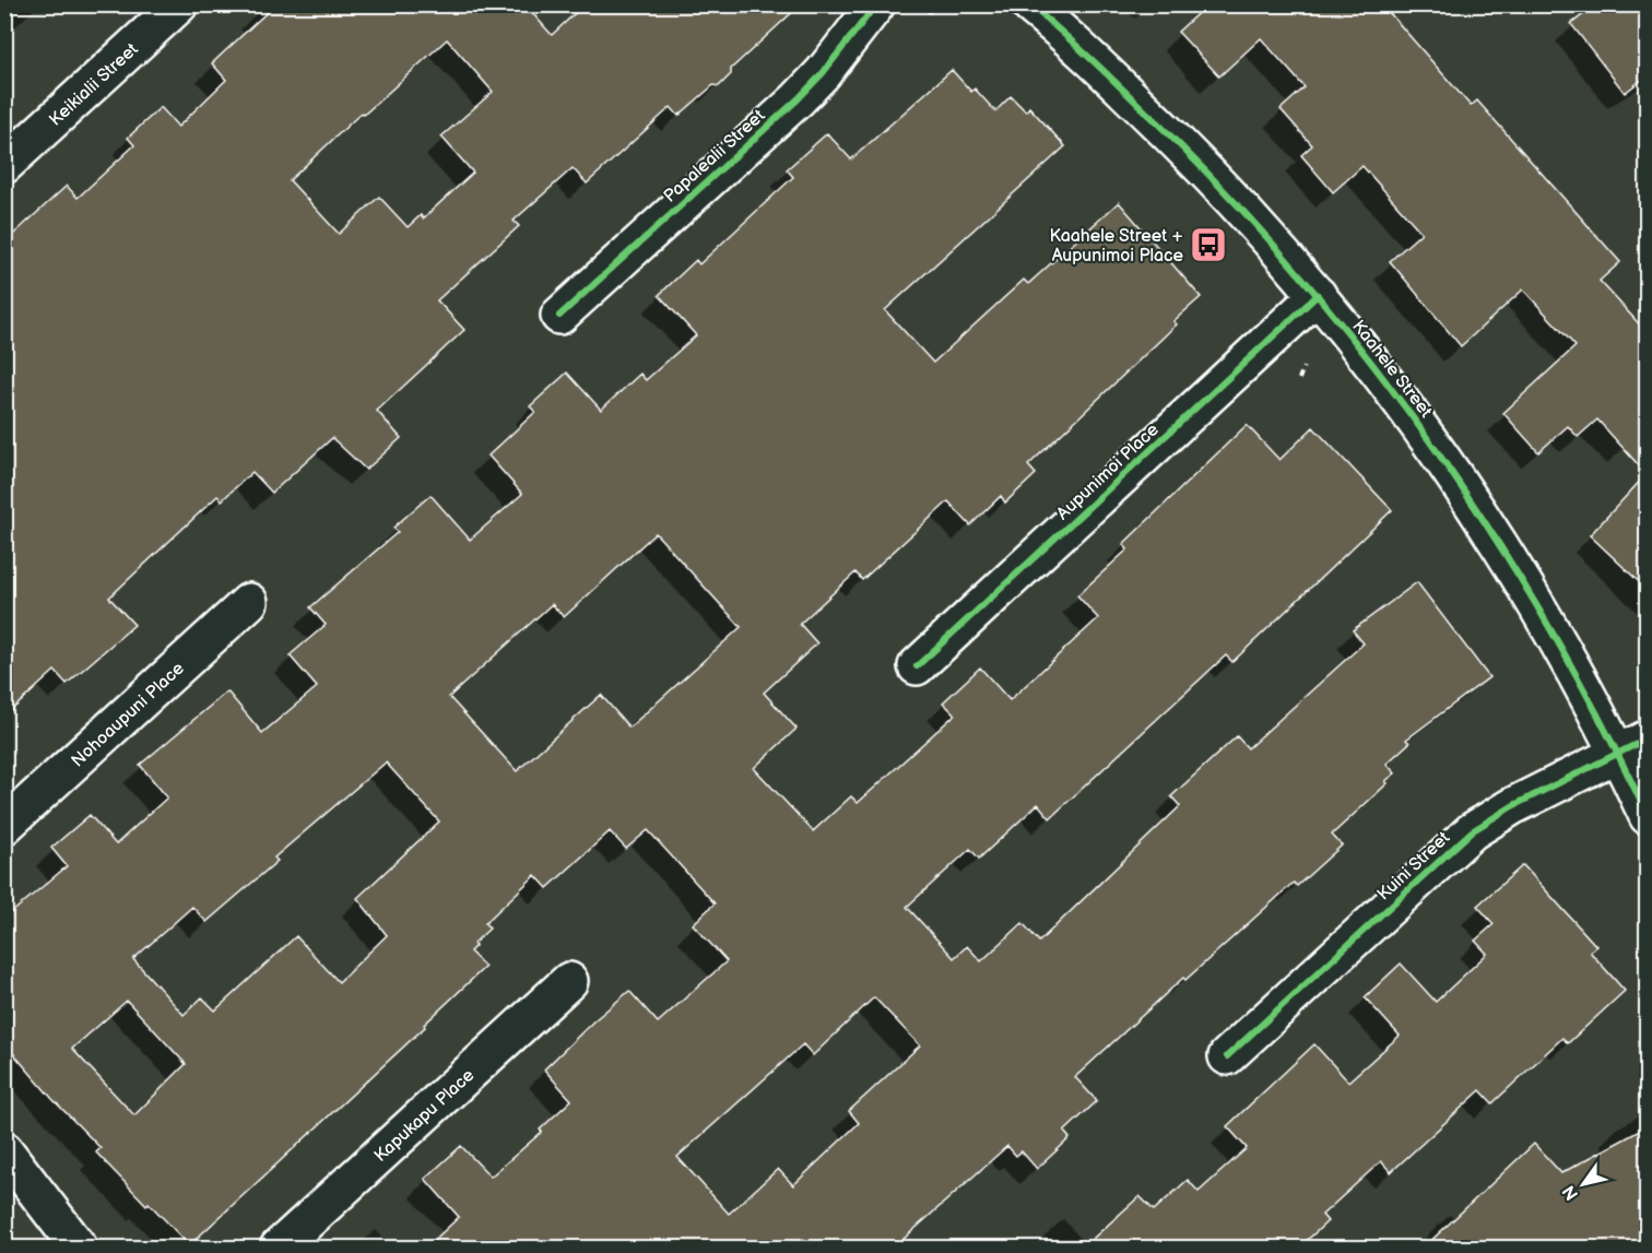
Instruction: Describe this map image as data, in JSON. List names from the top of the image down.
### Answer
{
  "streets": {
    "street": [
      "Keikialii Street",
      "Papalealii Street",
      "Kaahele Street",
      "Aupunimoi Place",
      "Nohoaupuni Place",
      "Kuini Street",
      "Kapukapu Place"
    ]
  },
  "crossings": [
    ["Kaahele Street", "Aupunimoi Place"],
    ["Kaahele Street", "Kuini Street"]
  ],
  "places": {
    "bus stop": ["Kaahele Street + Aupunimoi Place"]
  },
  "north": "bottom left"
}
